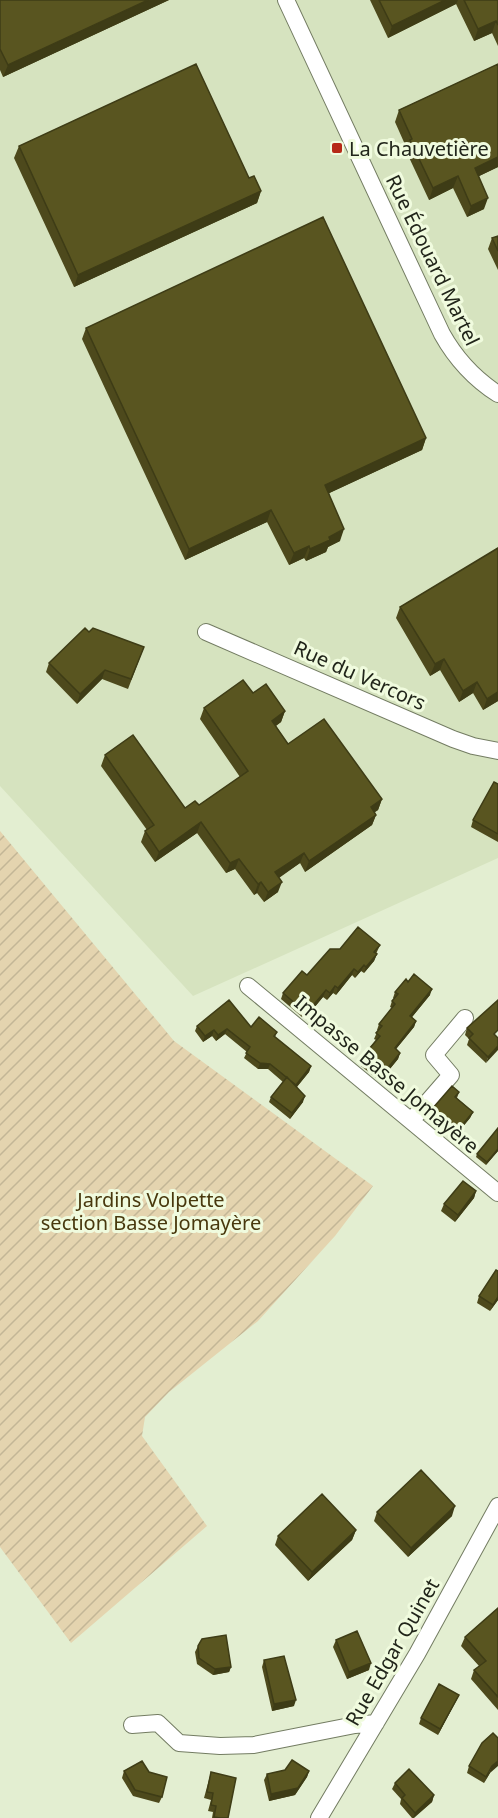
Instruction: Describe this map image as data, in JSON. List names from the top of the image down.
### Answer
{
  "streets": {
    "street": [
      "Rue Édouard Martel",
      "Rue du Vercors",
      "Impasse Basse Jomayère",
      "Rue Edgar Quinet"
    ]
  },
  "parks": ["Jardins Volpette section Basse Jomayère"],
  "places": {
    "transit": ["La Chauvetière"]
  }
}
